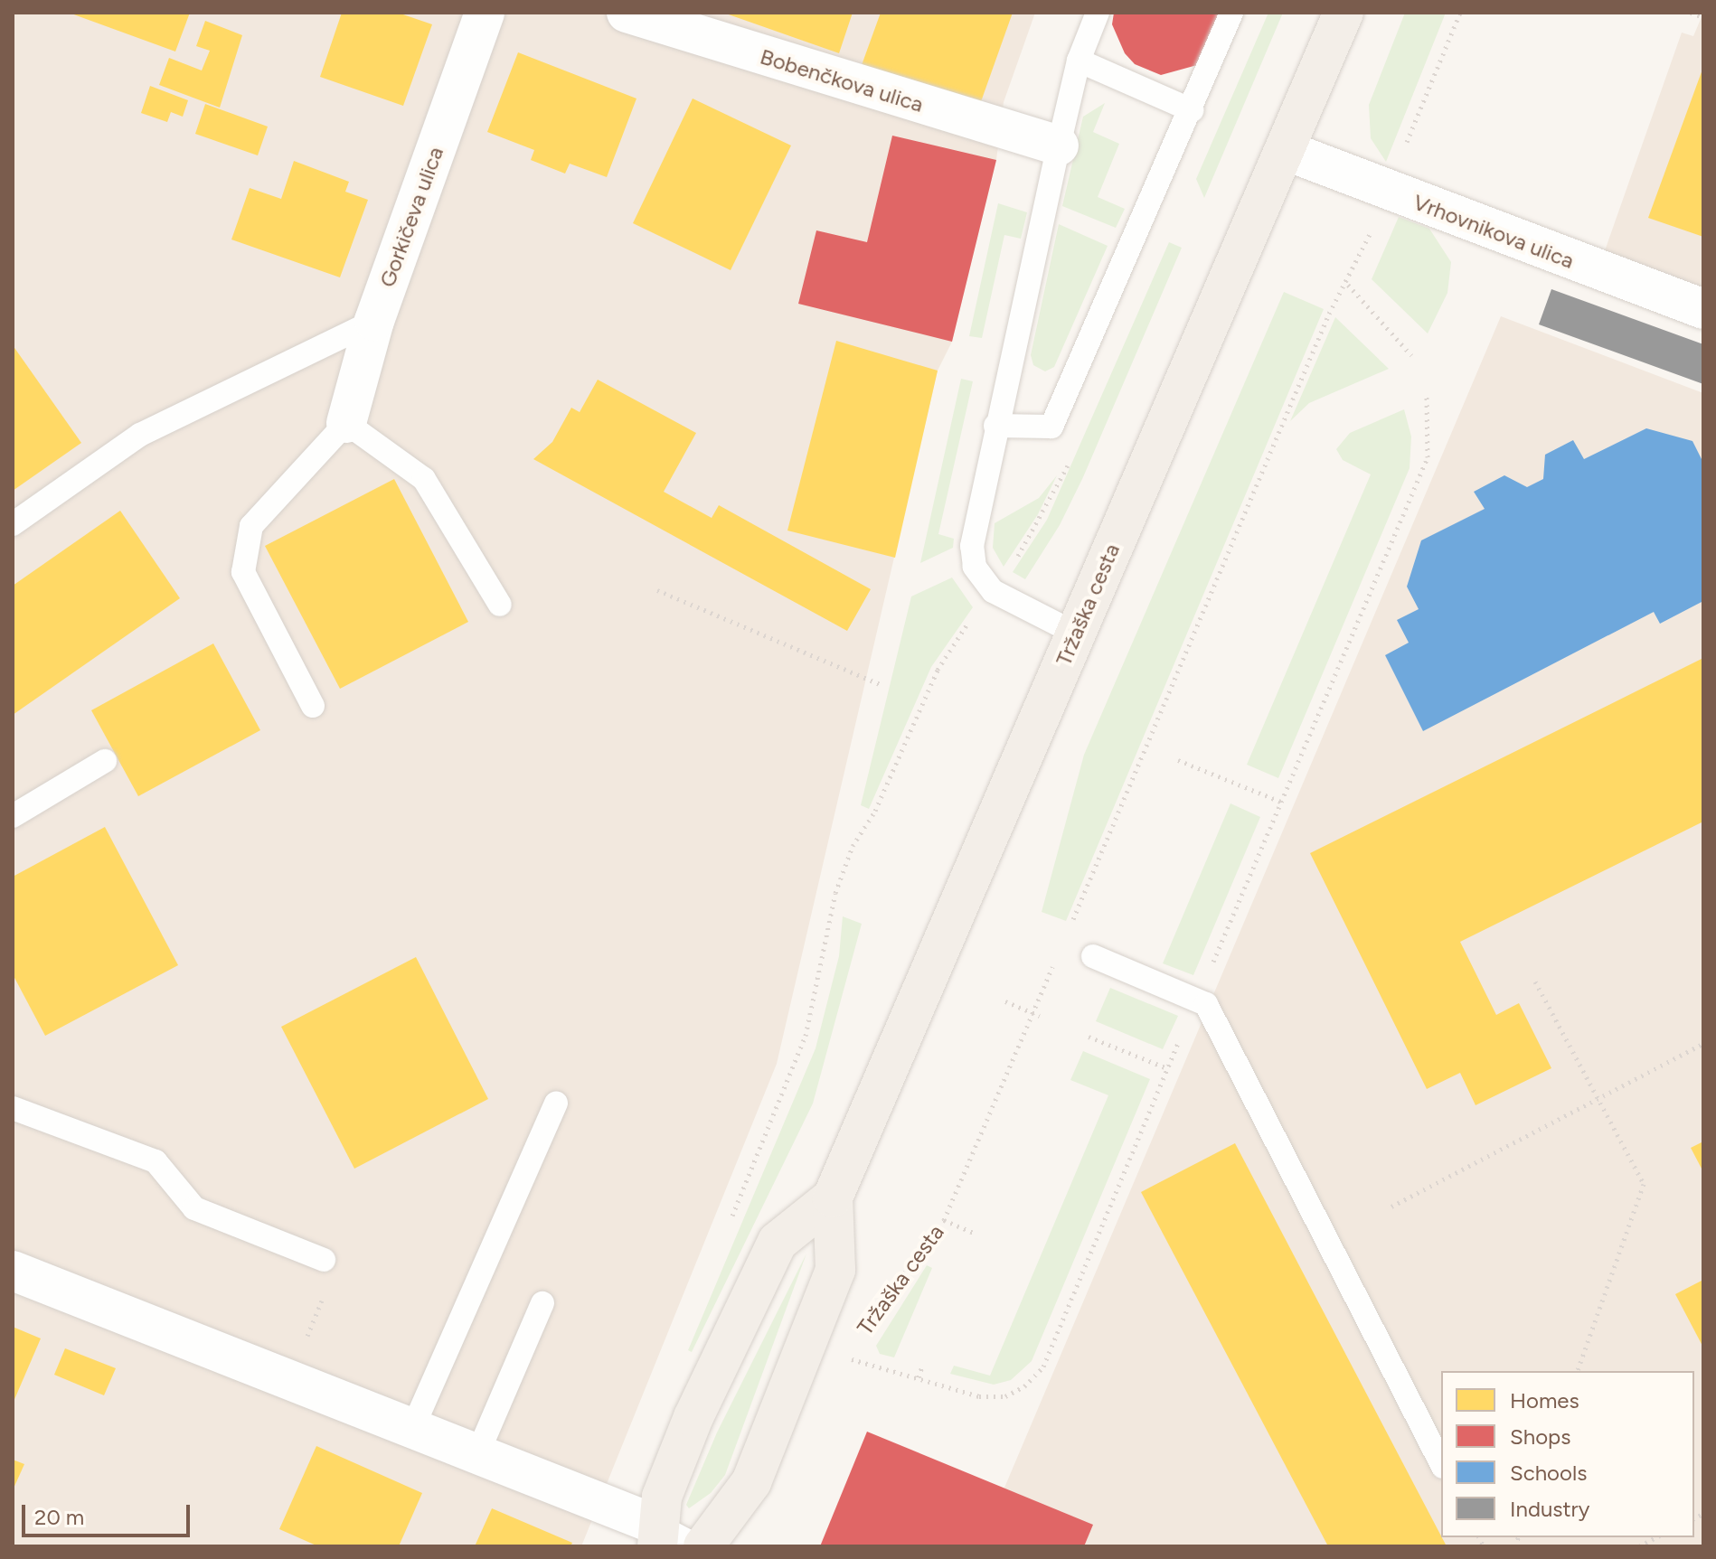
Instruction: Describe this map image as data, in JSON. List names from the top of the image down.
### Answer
{
  "streets": {
    "main road": ["Tržaška cesta"],
    "street": ["Bobenčkova ulica", "Gorkičeva ulica", "Vrhovnikova ulica"]
  },
  "crossings": [
    ["Vrhovnikova ulica", "Tržaška cesta"]
  ],
  "legend": [
    "Homes",
    "Shops",
    "Schools",
    "Industry"
  ],
  "scale_bar": "20 m"
}
